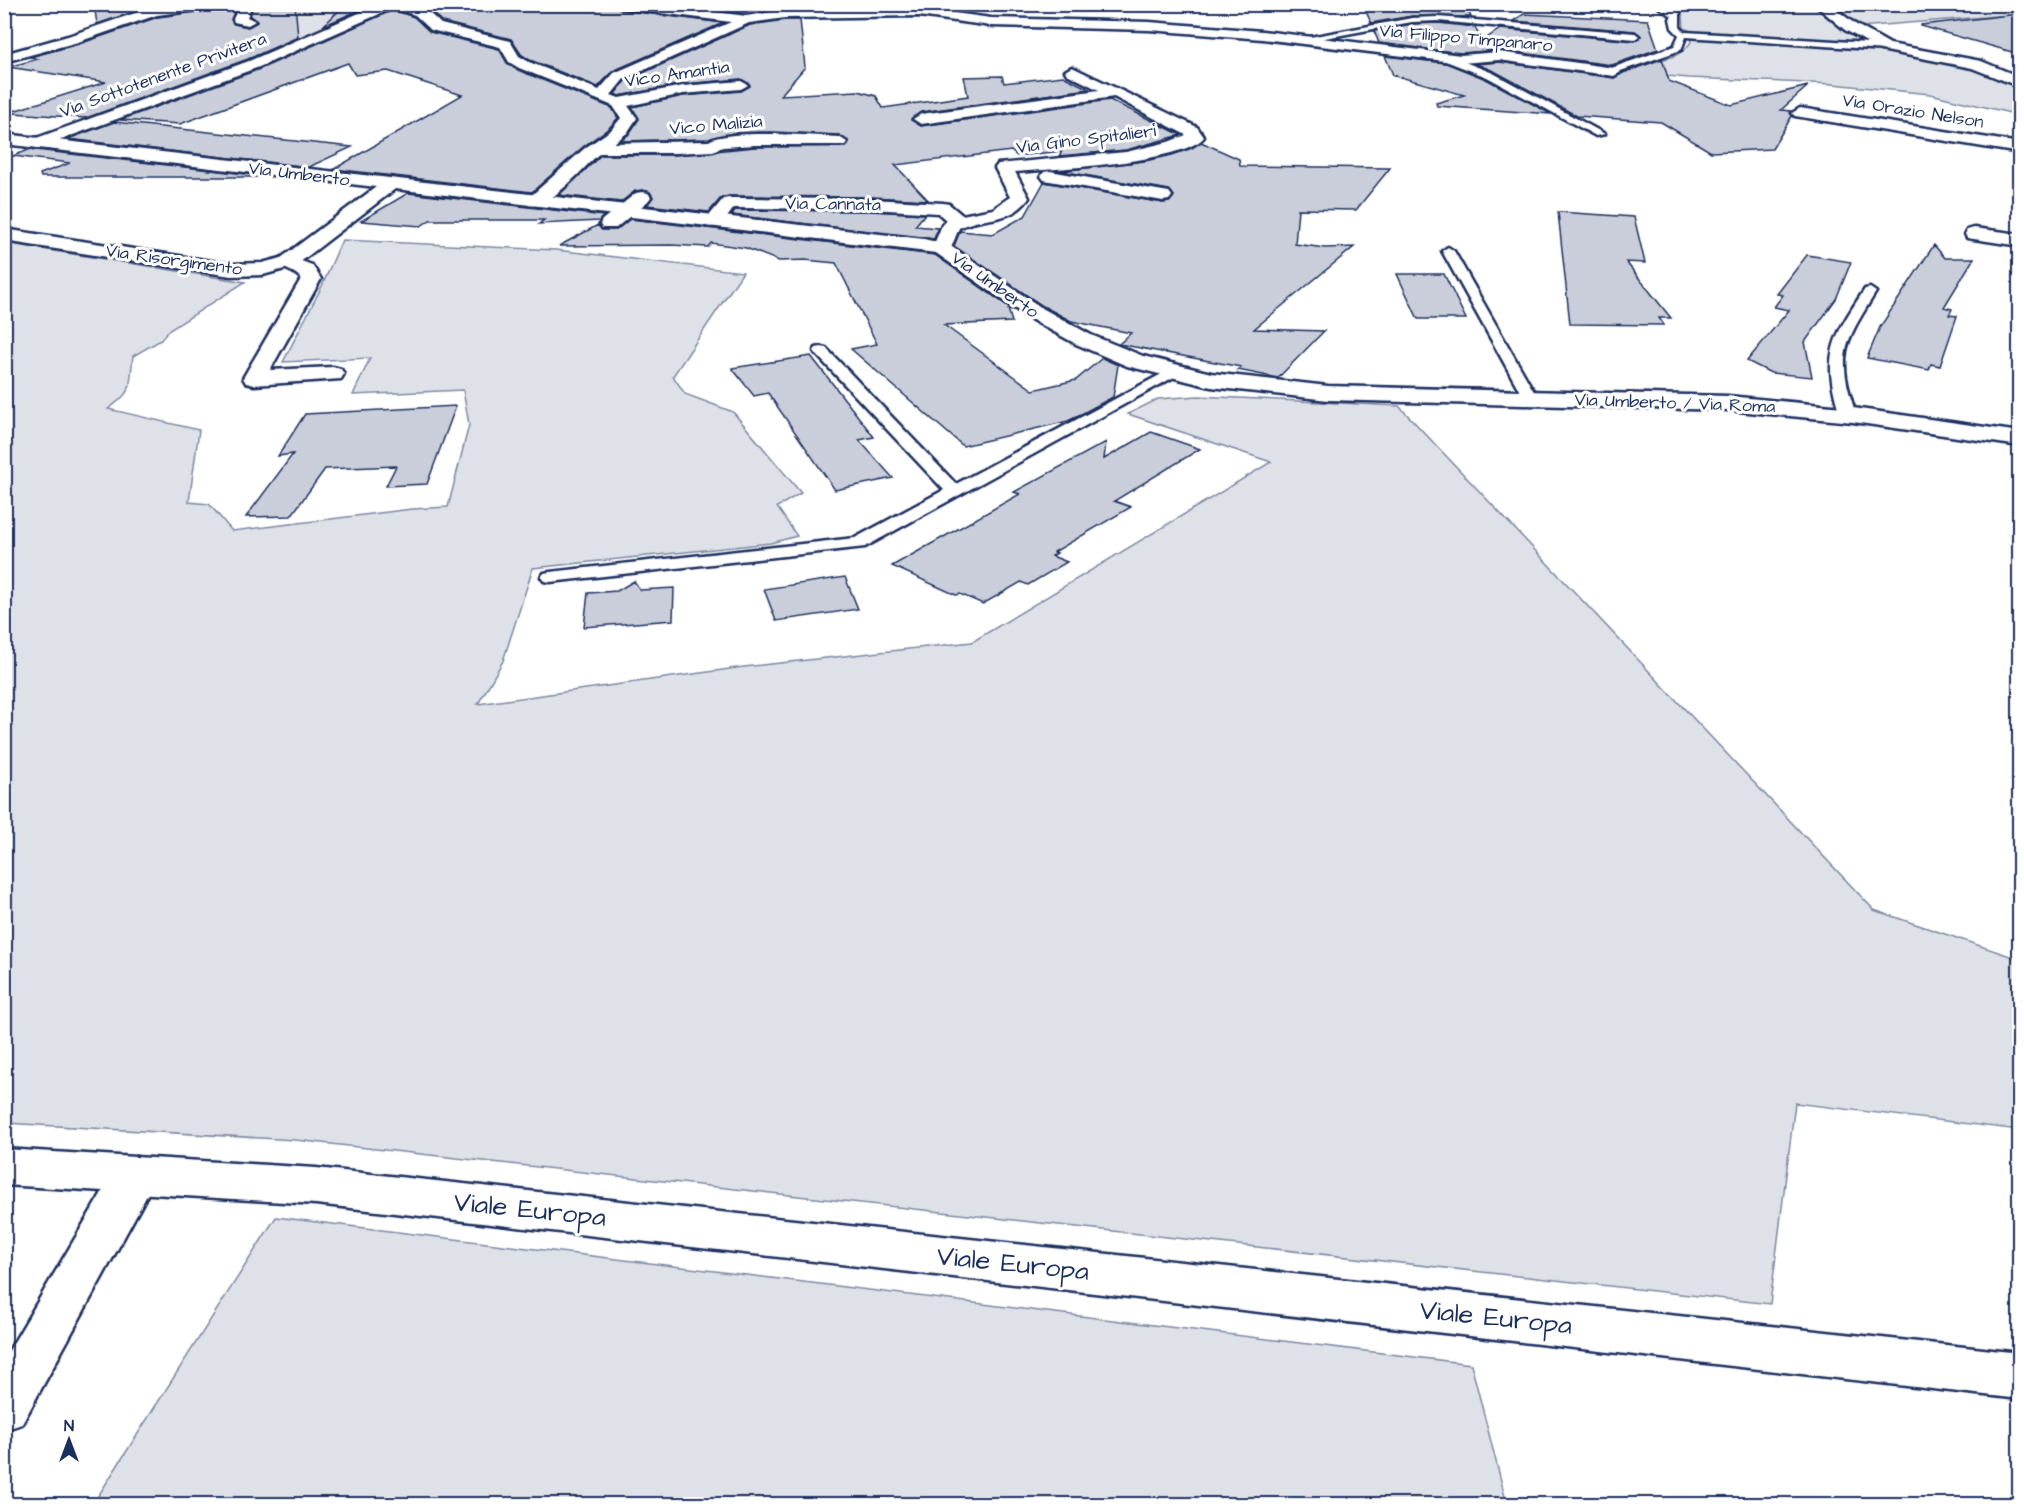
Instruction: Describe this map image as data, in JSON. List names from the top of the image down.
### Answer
{
  "streets": {
    "street": [
      "Via Filippo Timpanaro",
      "Vico Amantia",
      "Via Sottotenente Privitera",
      "Via Orazio Nelson",
      "Vico Malizia",
      "Via Gino Spitalieri",
      "Via Umberto",
      "Via Cannata",
      "Via Risorgimento",
      "Via Umberto / Via Roma",
      "Viale Europa"
    ]
  },
  "crossings": [
    ["Via Sottotenente Privitera", "Via Umberto"],
    ["Via Gino Spitalieri", "Via Cannata"],
    ["Via Umberto", "Via Risorgimento"],
    ["Via Umberto", "Via Umberto / Via Roma"]
  ],
  "north": "top"
}
